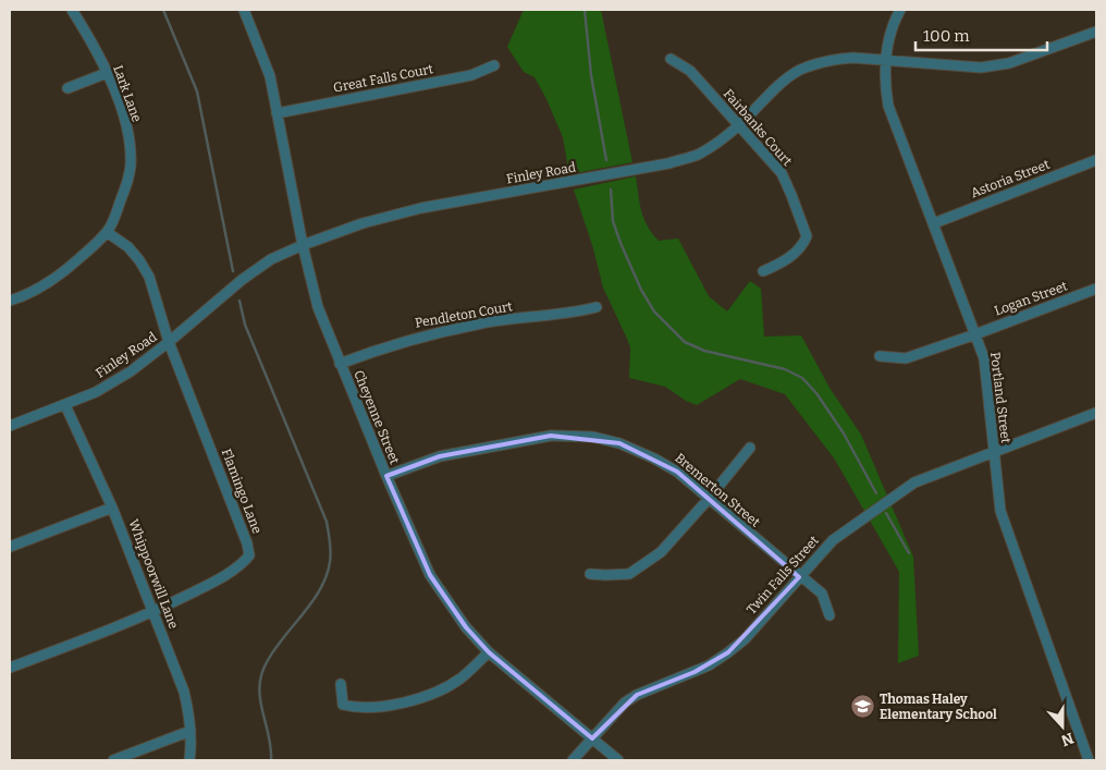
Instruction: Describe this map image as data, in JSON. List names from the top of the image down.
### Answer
{
  "streets": {
    "street": [
      "Great Falls Court",
      "Lark Lane",
      "Fairbanks Court",
      "Finley Road",
      "Astoria Street",
      "Logan Street",
      "Pendleton Court",
      "Portland Street",
      "Cheyenne Street",
      "Bremerton Street",
      "Flamingo Lane",
      "Whippoorwill Lane",
      "Twin Falls Street"
    ]
  },
  "crossings": [
    ["Great Falls Court", "Cheyenne Street"],
    ["Lark Lane", "Flamingo Lane"],
    ["Fairbanks Court", "Finley Road"],
    ["Finley Road", "Portland Street"],
    ["Finley Road", "Cheyenne Street"],
    ["Finley Road", "Flamingo Lane"],
    ["Finley Road", "Whippoorwill Lane"],
    ["Astoria Street", "Portland Street"],
    ["Logan Street", "Portland Street"],
    ["Pendleton Court", "Cheyenne Street"],
    ["Portland Street", "Twin Falls Street"],
    ["Cheyenne Street", "Bremerton Street"],
    ["Cheyenne Street", "Twin Falls Street"],
    ["Bremerton Street", "Twin Falls Street"],
    ["Flamingo Lane", "Whippoorwill Lane"]
  ],
  "places": {
    "school or university": ["Thomas Haley Elementary School"]
  },
  "scale_bar": "100 m",
  "north": "bottom"
}
